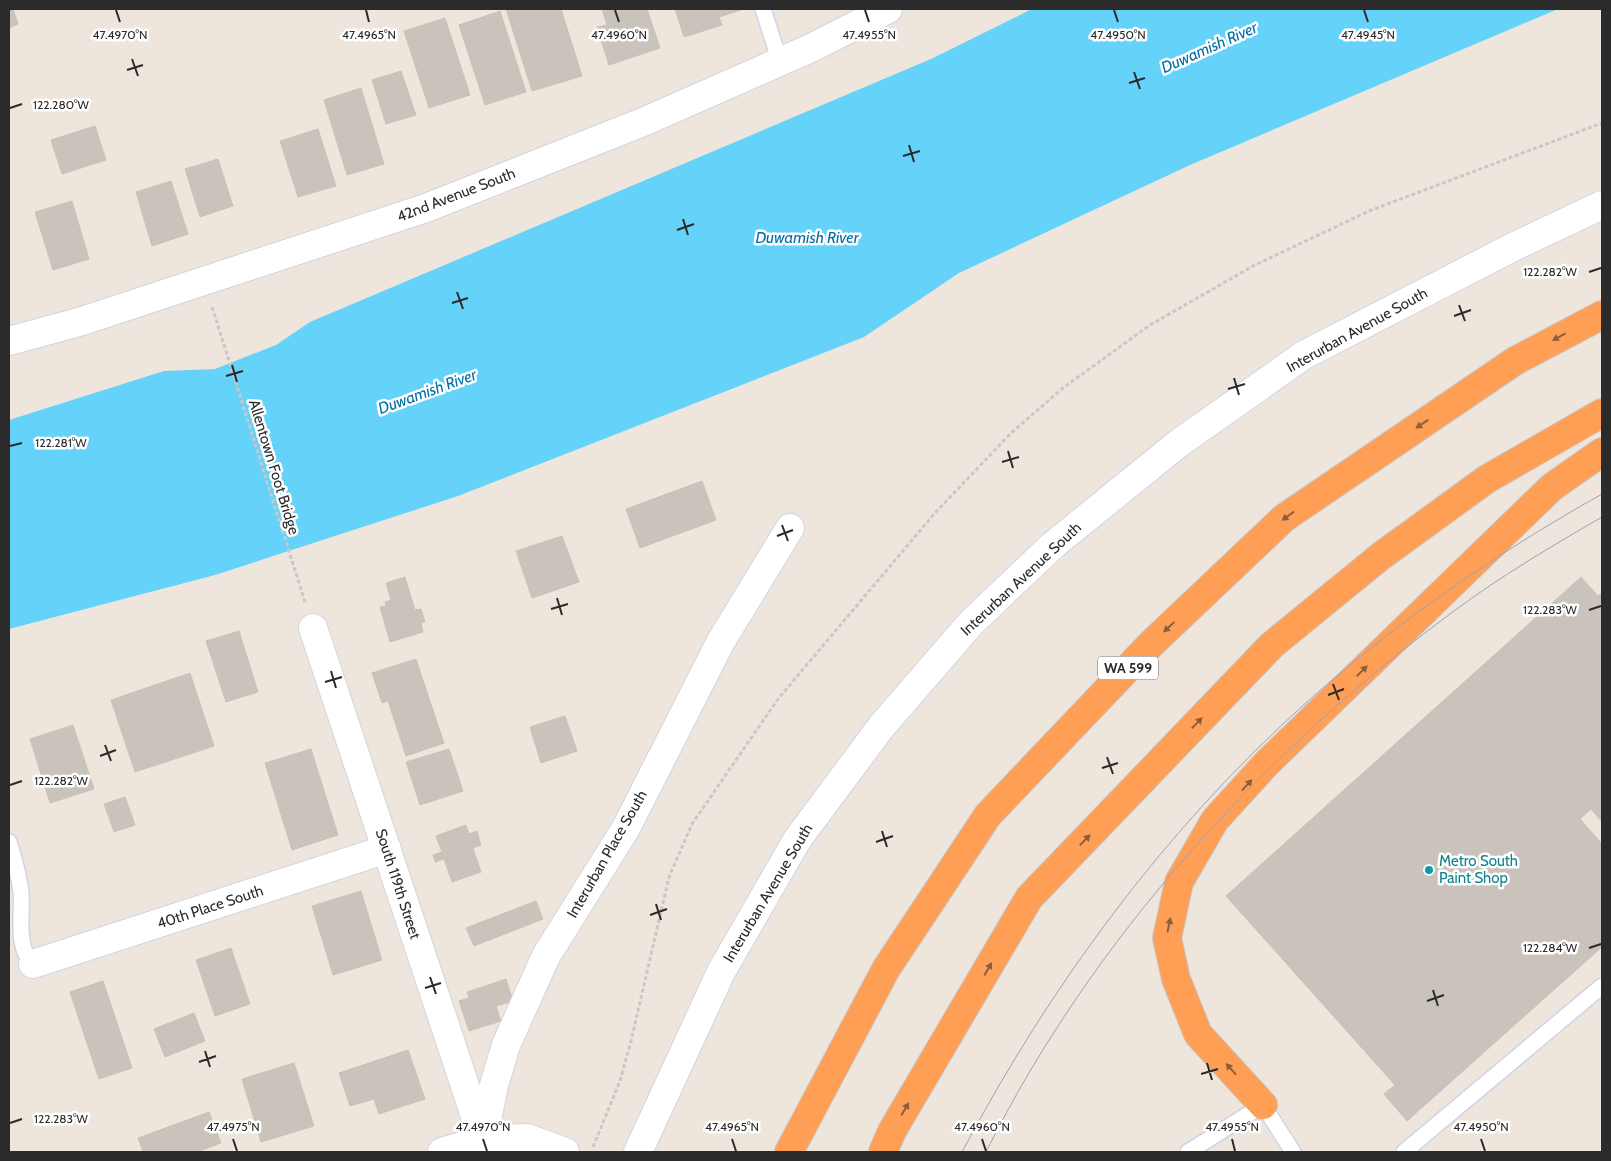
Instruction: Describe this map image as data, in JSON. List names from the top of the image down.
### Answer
{
  "streets": {
    "highway": ["WA 599"],
    "street": [
      "42nd Avenue South",
      "Interurban Avenue South",
      "Interurban Place South",
      "South 119th Street",
      "40th Place South"
    ],
    "path": ["Allentown Foot Bridge"]
  },
  "crossings": [
    ["Allentown Foot Bridge", "South 119th Street"],
    ["Interurban Place South", "South 119th Street"],
    ["South 119th Street", "40th Place South"]
  ],
  "water": ["Duwamish River"],
  "places": ["Metro South Paint Shop"],
  "coordinates": [
    "47.4970°N",
    "47.4965°N",
    "47.4960°N",
    "47.4955°N",
    "47.4950°N",
    "47.4945°N",
    "122.280°W",
    "122.282°W",
    "122.281°W",
    "122.283°W",
    "122.284°W",
    "47.4975°N"
  ]
}
